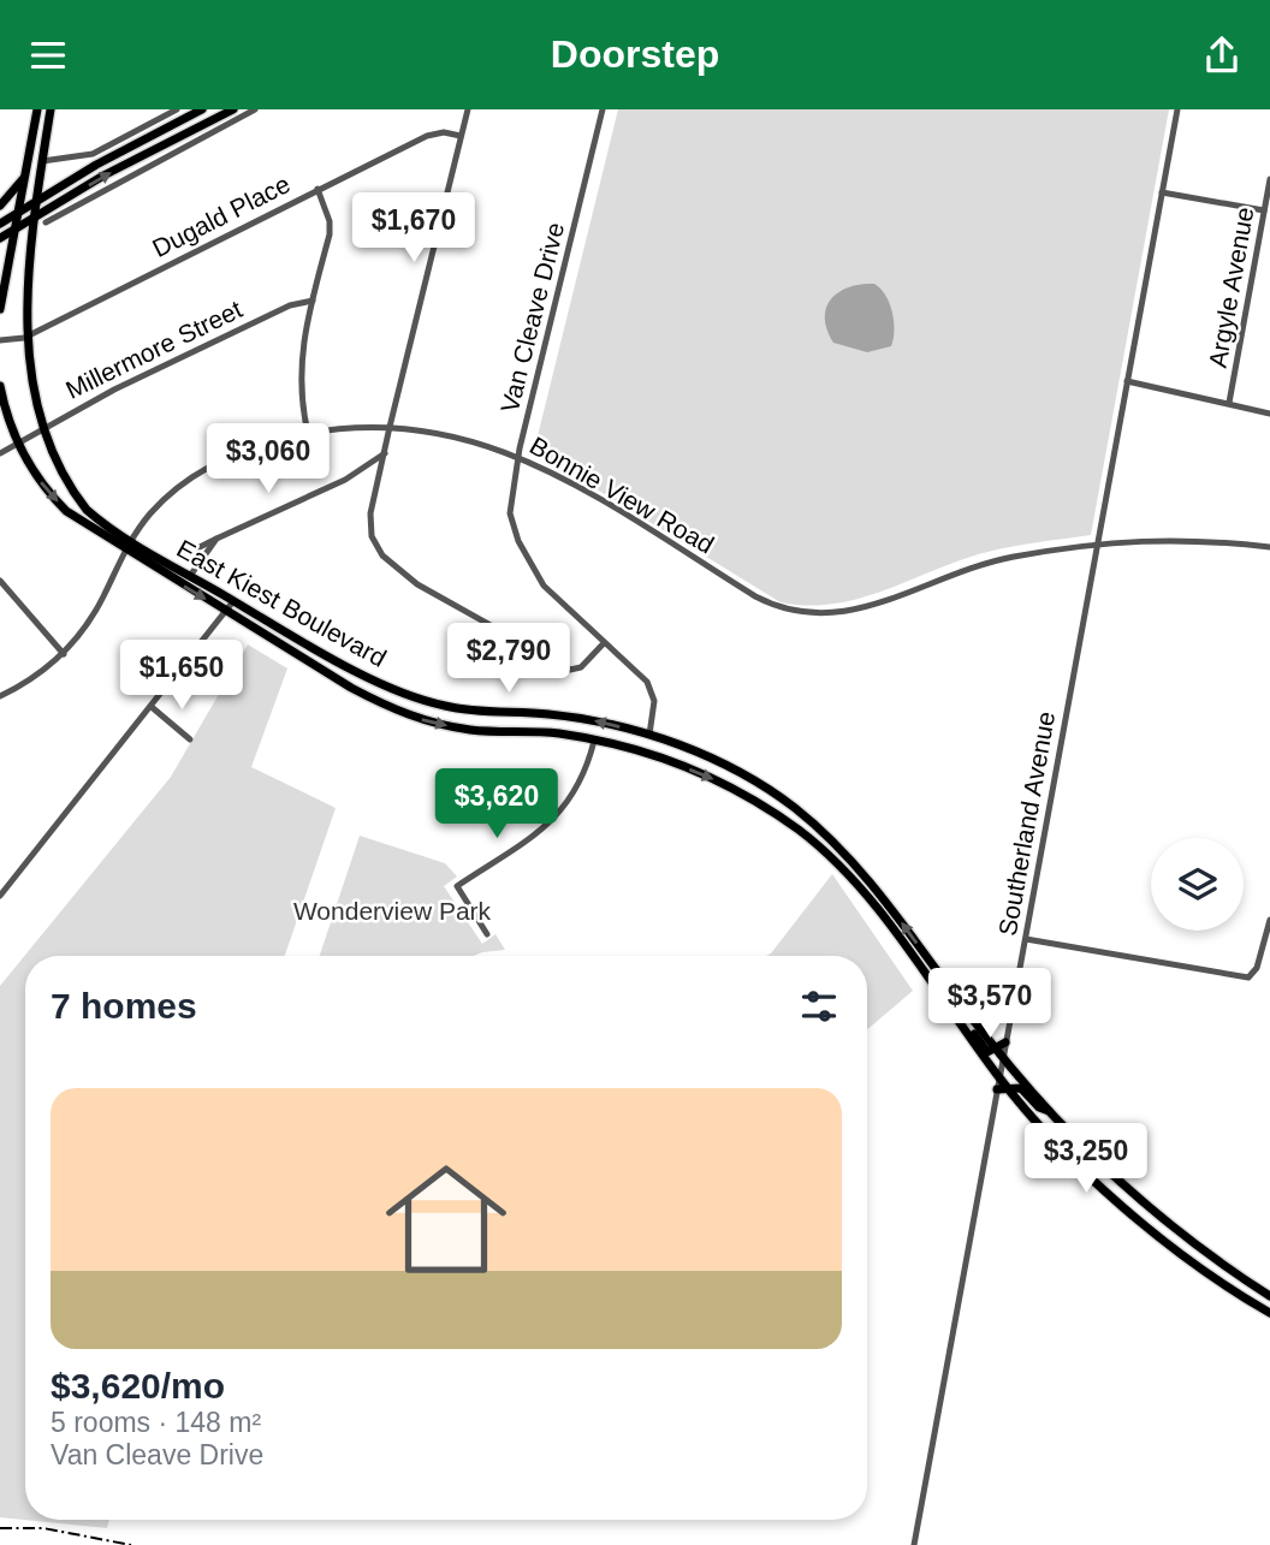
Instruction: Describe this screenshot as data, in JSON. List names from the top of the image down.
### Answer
{
  "streets": {
    "main road": ["East Kiest Boulevard"],
    "street": [
      "Dugald Place",
      "Argyle Avenue",
      "Van Cleave Drive",
      "Millermore Street",
      "Bonnie View Road",
      "Southerland Avenue"
    ]
  },
  "crossings": [
    ["Van Cleave Drive", "Bonnie View Road"],
    ["Van Cleave Drive", "East Kiest Boulevard"],
    ["Millermore Street", "East Kiest Boulevard"],
    ["Bonnie View Road", "East Kiest Boulevard"],
    ["Bonnie View Road", "Southerland Avenue"]
  ],
  "parks": ["Wonderview Park"],
  "page": {
    "header": "Doorstep",
    "price": [
      "$1,670",
      "$3,060",
      "$2,790",
      "$1,650",
      "$3,620",
      "$3,570",
      "$3,250"
    ],
    "heading": "7 homes",
    "list": [
      {
        "name": "$3,620/mo",
        "note": "5 rooms · 148 m² · Van Cleave Drive"
      }
    ]
  }
}
